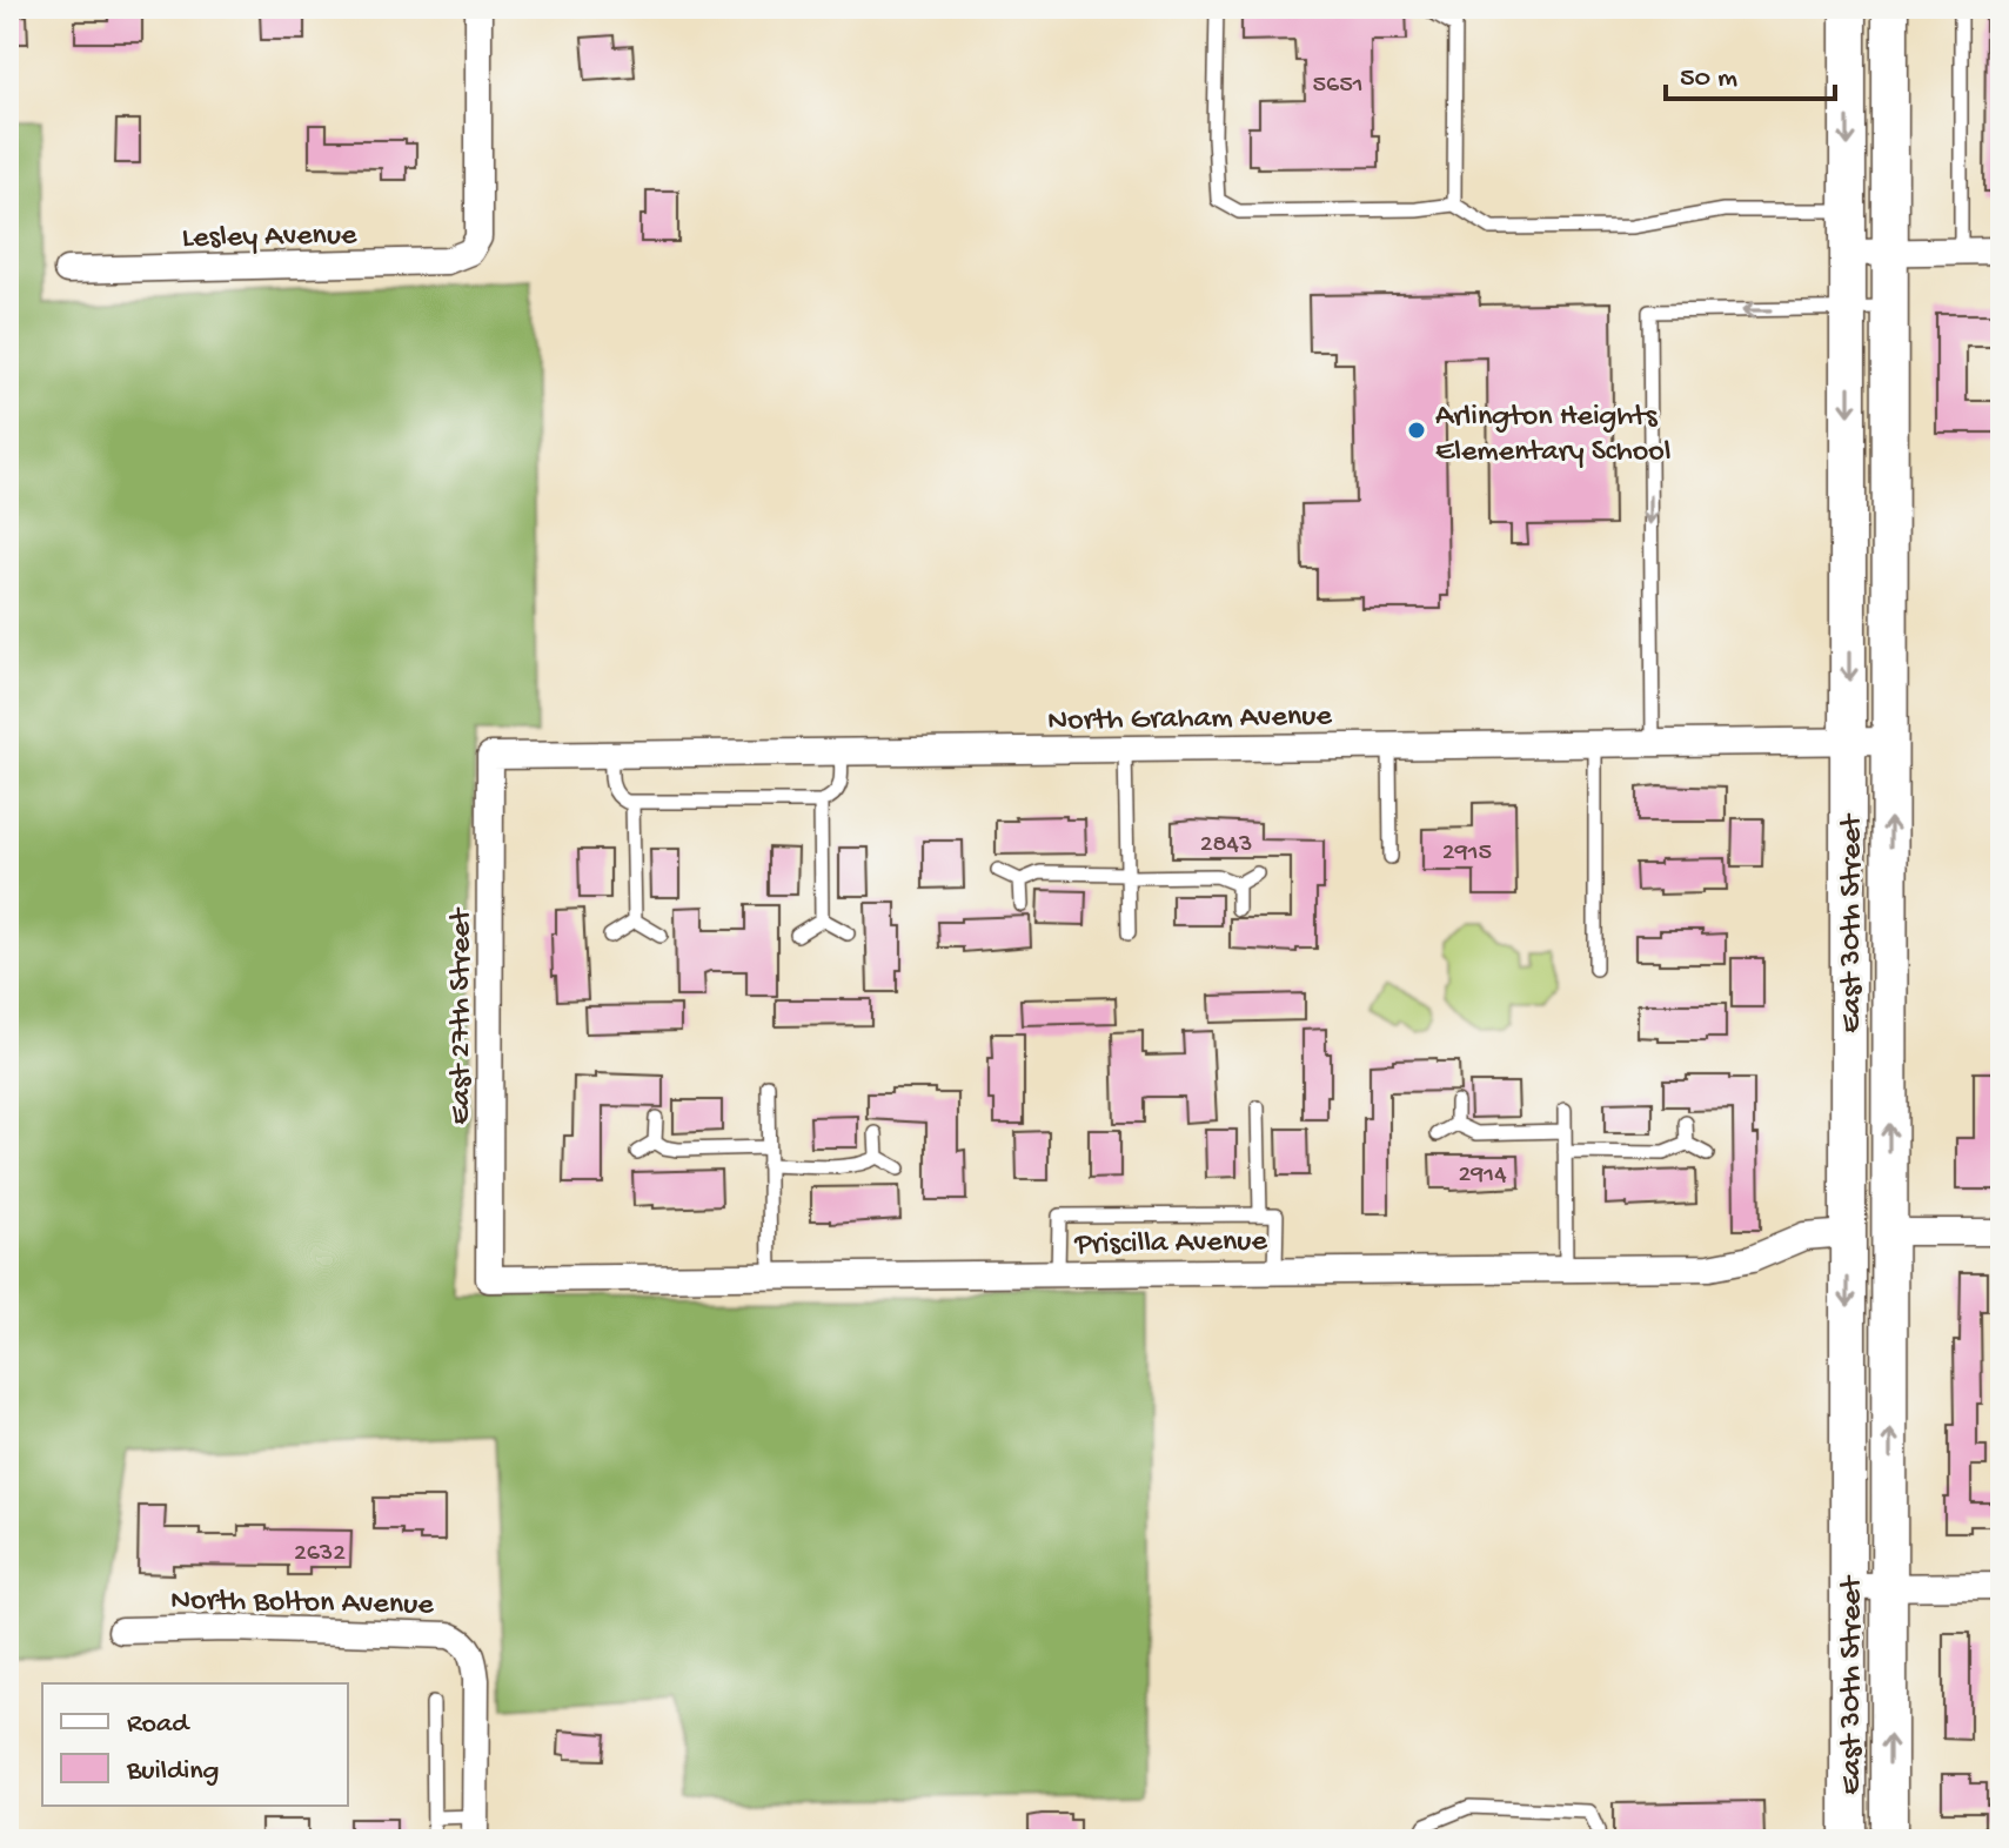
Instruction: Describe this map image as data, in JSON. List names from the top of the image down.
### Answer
{
  "streets": {
    "main road": ["East 30th Street"],
    "street": [
      "Lesley Avenue",
      "North Graham Avenue",
      "East 27th Street",
      "Priscilla Avenue",
      "North Bolton Avenue"
    ]
  },
  "crossings": [
    ["North Graham Avenue", "East 30th Street"],
    ["North Graham Avenue", "East 27th Street"],
    ["East 30th Street", "Priscilla Avenue"],
    ["East 27th Street", "Priscilla Avenue"]
  ],
  "places": ["Arlington Heights Elementary School"],
  "house_numbers": [
    "5651",
    "2843",
    "2915",
    "2914",
    "2632"
  ],
  "legend": ["Road", "Building"],
  "scale_bar": "50 m"
}
